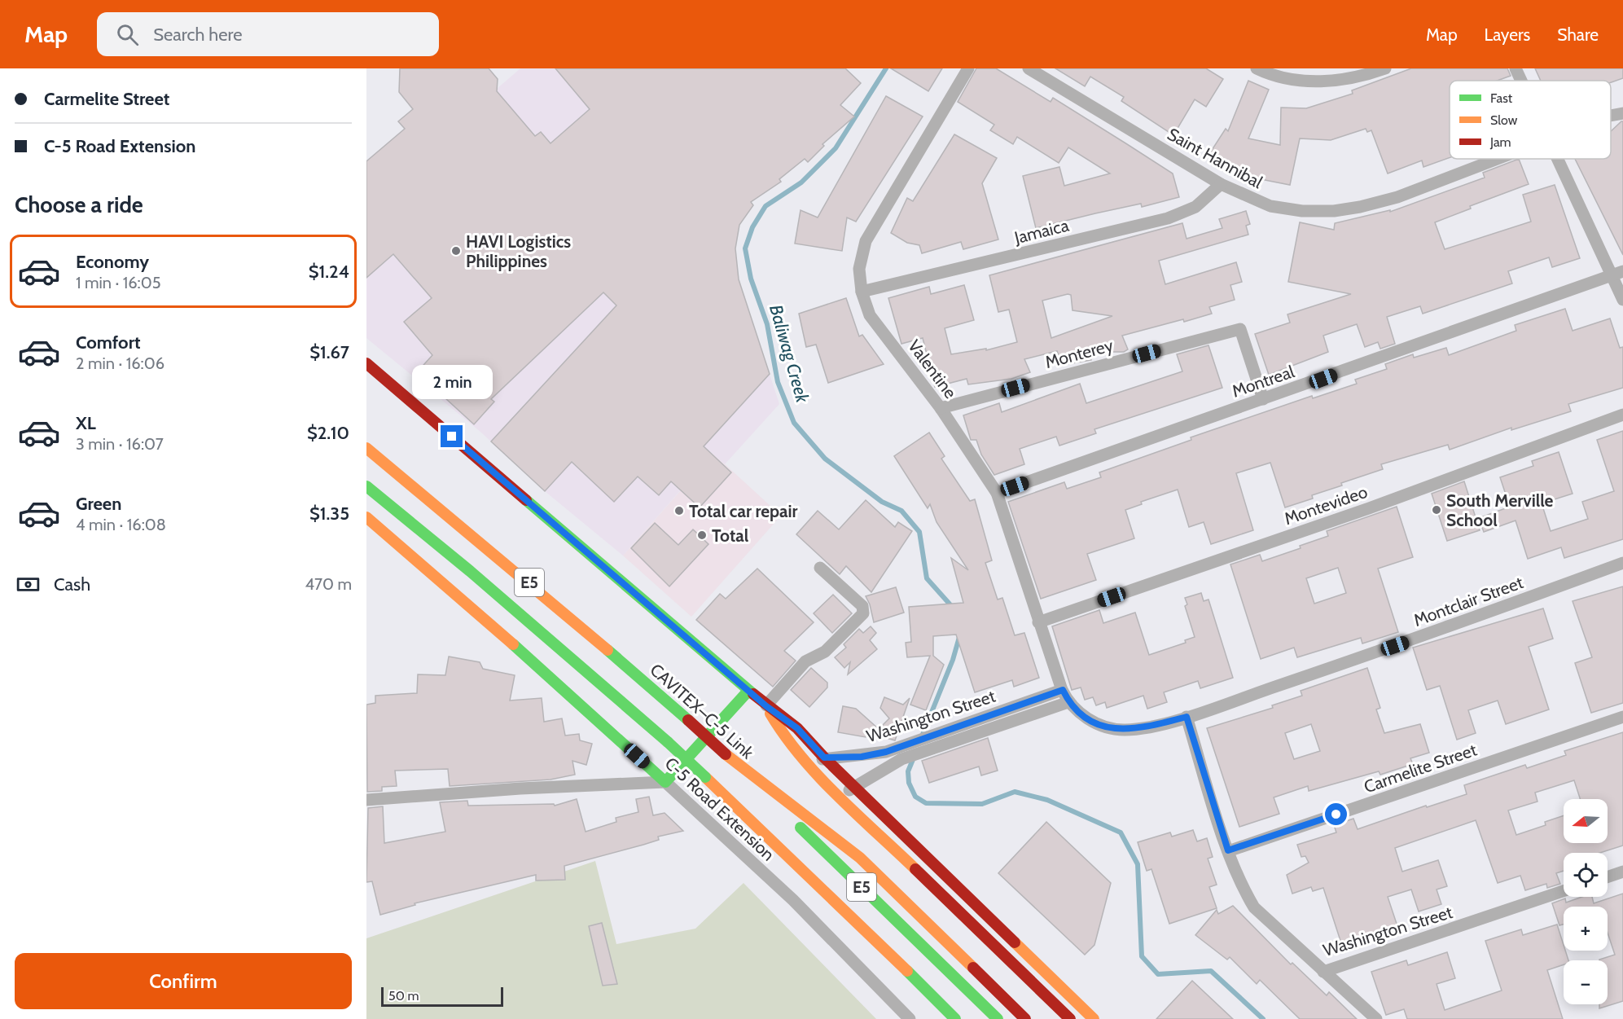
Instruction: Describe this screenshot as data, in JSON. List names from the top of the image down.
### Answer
{
  "streets": {
    "main road": ["E5", "CAVITEX–C-5 Link", "C-5 Road Extension"],
    "street": [
      "Saint Hannibal",
      "Jamaica",
      "Monterey",
      "Valentine",
      "Montreal",
      "Montevideo",
      "Montclair Street",
      "Washington Street",
      "Carmelite Street"
    ]
  },
  "crossings": [
    ["Saint Hannibal", "Jamaica"],
    ["Jamaica", "Valentine"],
    ["Monterey", "Valentine"],
    ["Monterey", "Montreal"],
    ["Valentine", "Montreal"],
    ["Valentine", "Montevideo"],
    ["Valentine", "Washington Street"],
    ["Montclair Street", "Washington Street"],
    ["Washington Street", "Carmelite Street"]
  ],
  "water": ["Baliwag Creek"],
  "places": [
    "HAVI Logistics Philippines",
    "South Merville School",
    "Total car repair",
    "Total"
  ],
  "legend": ["Fast", "Slow", "Jam"],
  "scale_bar": "50 m",
  "north": "left",
  "page": {
    "header": "Map",
    "search": "Search here",
    "nav": ["Map", "Layers", "Share"],
    "banner": ["Carmelite Street", "C-5 Road Extension"],
    "heading": "Choose a ride",
    "list": [
      {
        "name": "Economy",
        "note": "1 min · 16:05",
        "value": "$1.24"
      },
      {
        "name": "Comfort",
        "note": "2 min · 16:06",
        "value": "$1.67"
      },
      {
        "name": "XL",
        "note": "3 min · 16:07",
        "value": "$2.10"
      },
      {
        "name": "Green",
        "note": "4 min · 16:08",
        "value": "$1.35"
      }
    ],
    "bubble": "2 min",
    "pay": ["Cash", "470 m"],
    "map_buttons": ["+", "−"],
    "buttons": "Confirm",
    "scale": "50 m"
  }
}
